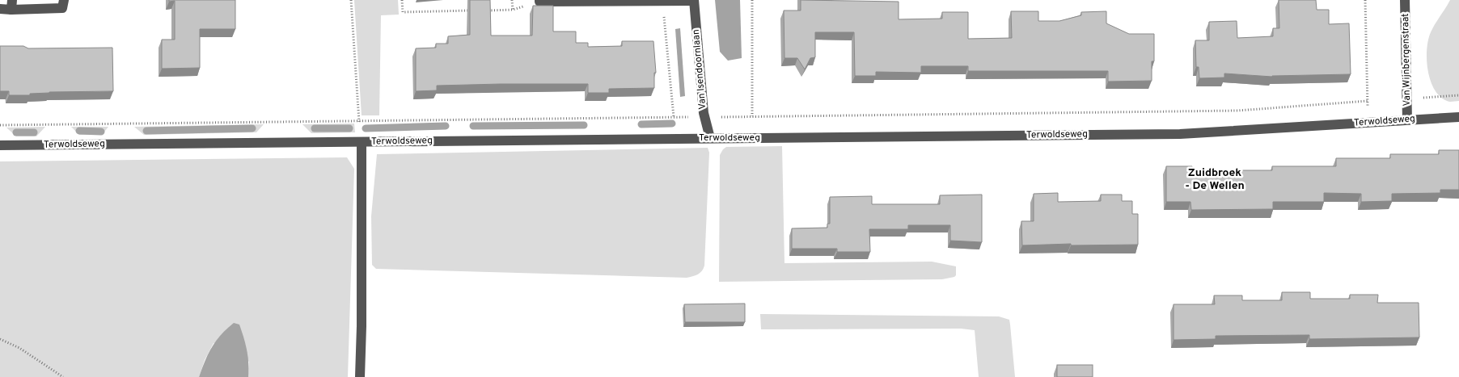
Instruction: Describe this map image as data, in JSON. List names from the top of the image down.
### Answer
{
  "streets": {
    "street": ["Van Wijnbergenstraat", "Van Isendoornlaan", "Terwoldseweg"]
  },
  "crossings": [
    ["Van Wijnbergenstraat", "Terwoldseweg"],
    ["Van Isendoornlaan", "Terwoldseweg"]
  ],
  "districts": ["Zuidbroek - De Wellen"]
}
